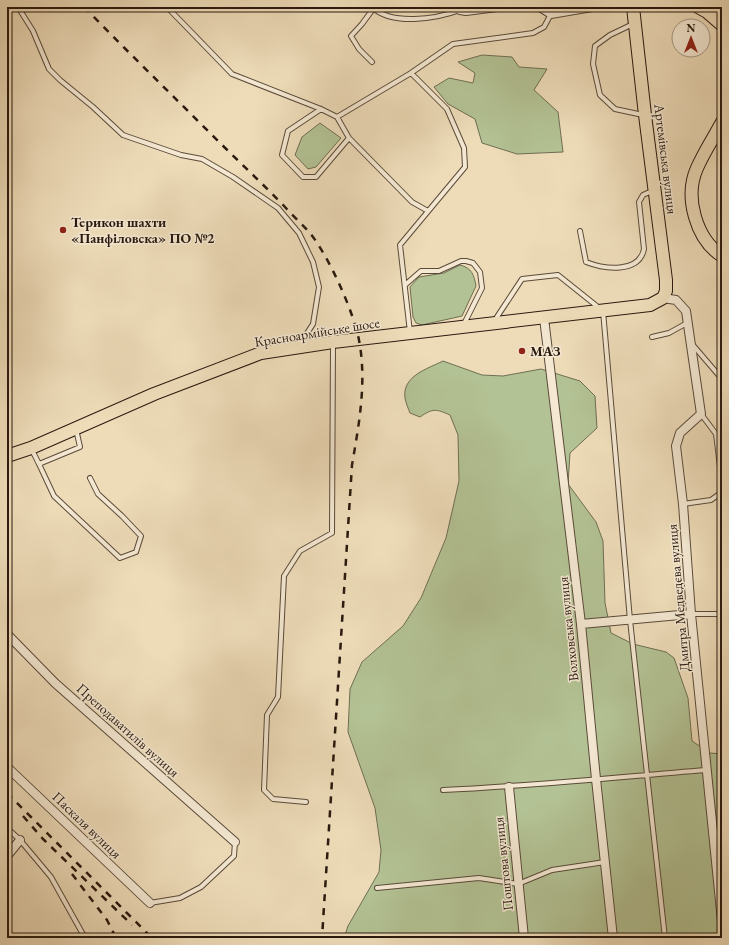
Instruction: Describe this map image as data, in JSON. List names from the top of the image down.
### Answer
{
  "streets": {
    "main road": ["Артемівська вулиця", "Красноармійське шосе"],
    "street": [
      "Дмитра Медведєва вулиця",
      "Волховська вулиця",
      "Преподаватилів вулиця",
      "Паскаля вулиця",
      "Поштова вулиця"
    ]
  },
  "crossings": [
    ["Артемівська вулиця", "Красноармійське шосе"],
    ["Красноармійське шосе", "Волховська вулиця"]
  ],
  "places": ["Терикон шахти «Панфiловска» ПО №2", "МАЗ"],
  "north": "top"
}
